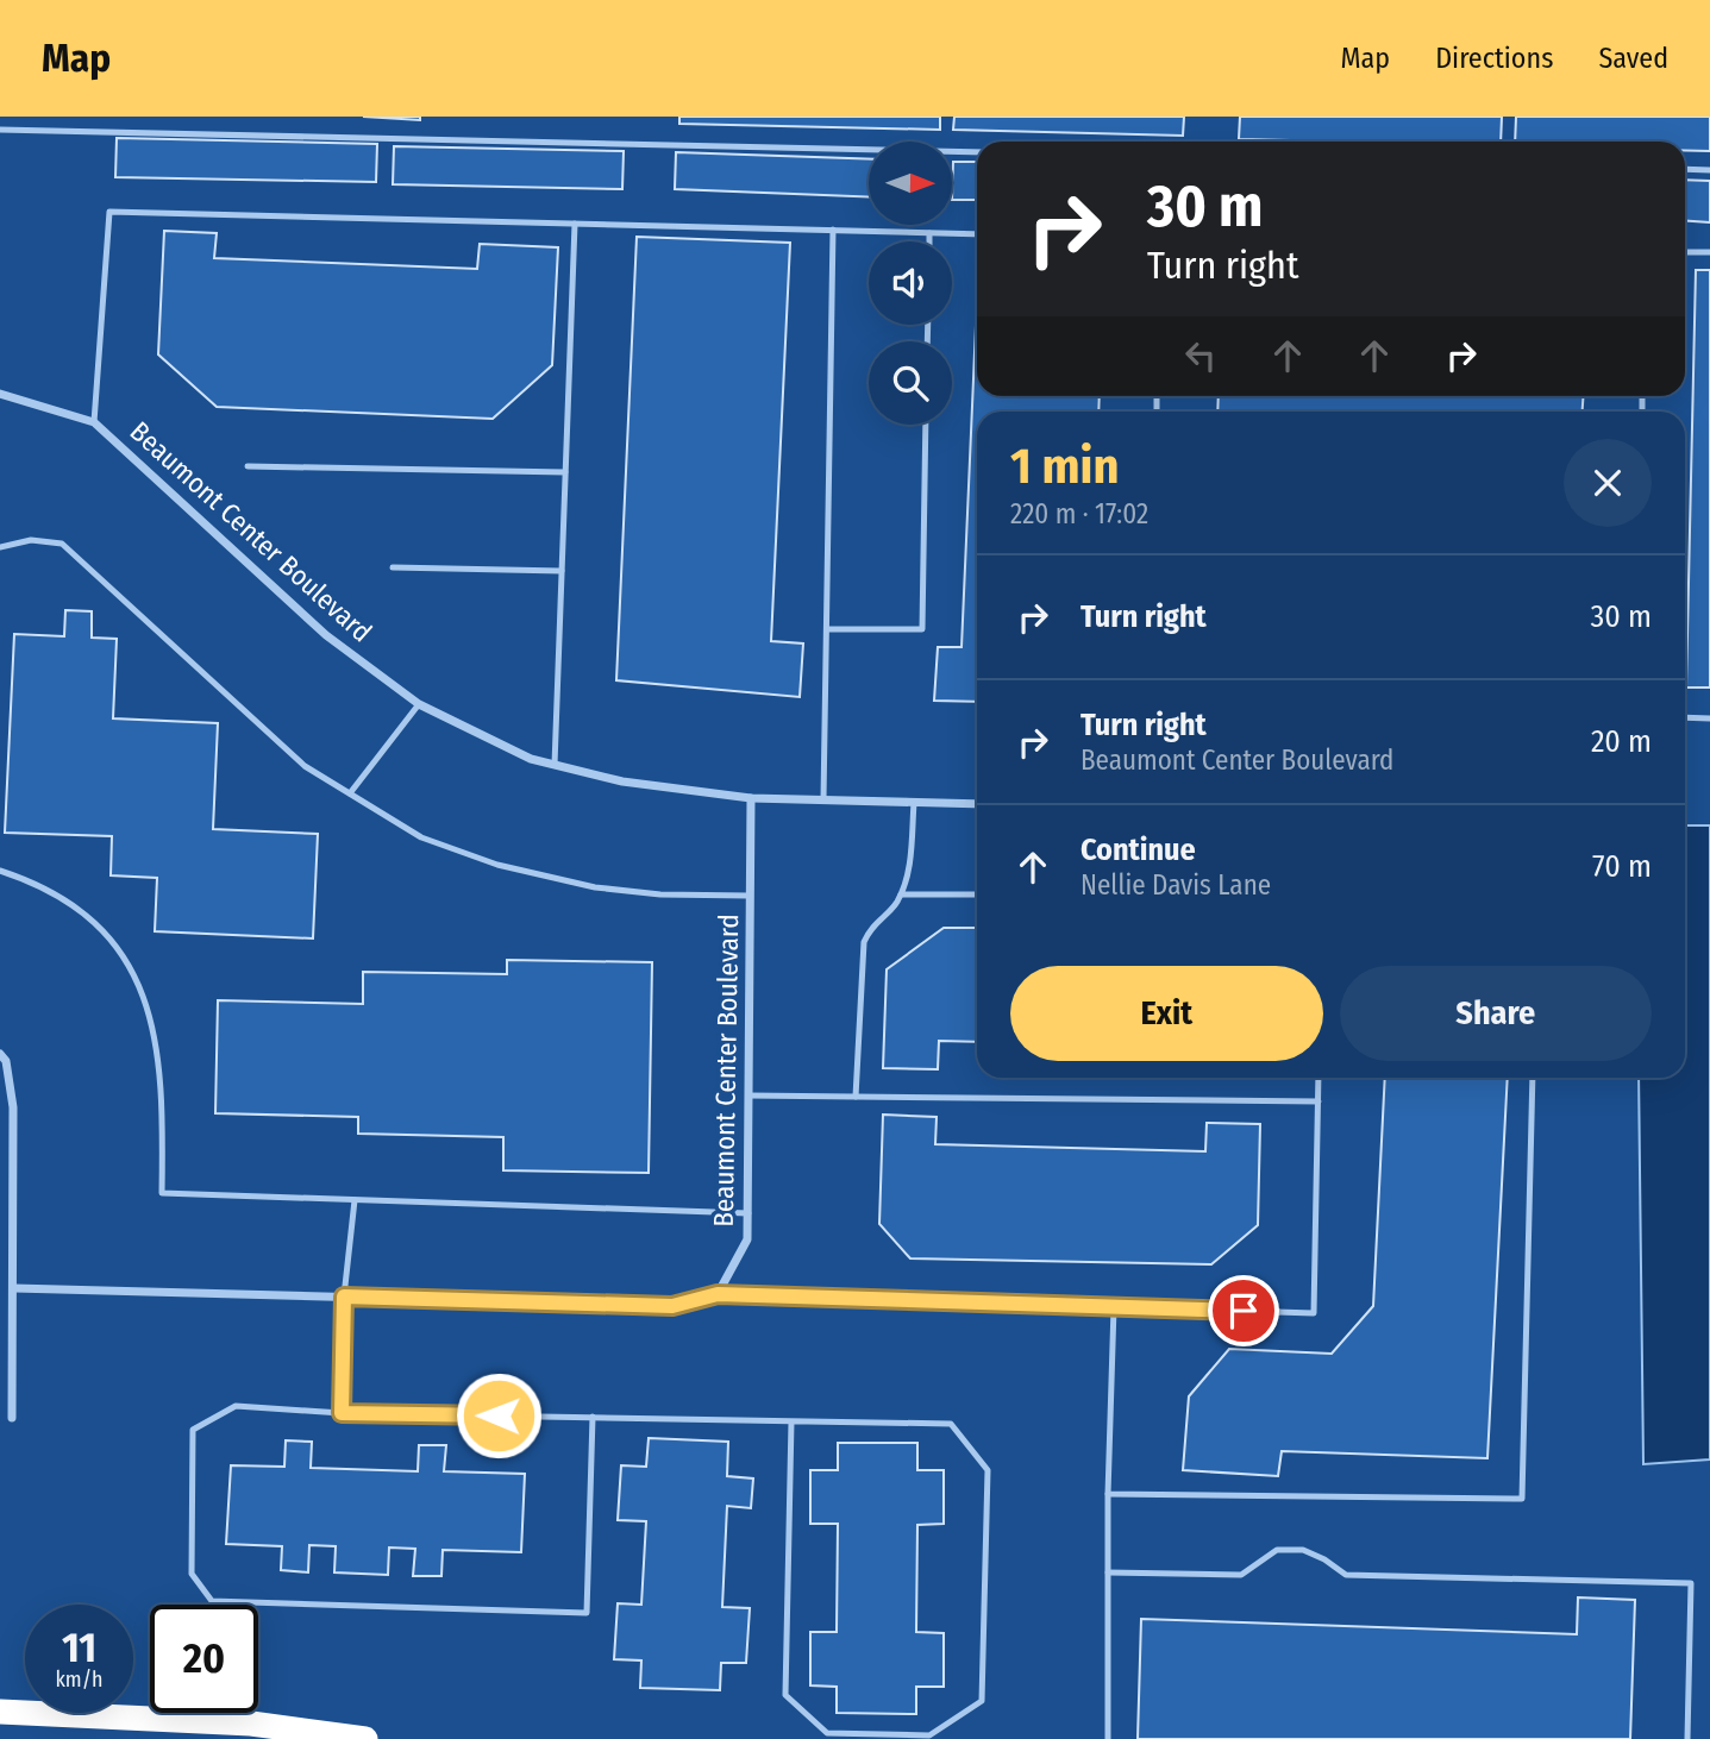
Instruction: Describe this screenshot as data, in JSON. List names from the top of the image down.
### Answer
{
  "streets": {
    "street": ["Beaumont Center Boulevard"]
  },
  "north": "right",
  "page": {
    "header": "Map",
    "nav": ["Map", "Directions", "Saved"],
    "turn": ["30 m", "Turn right"],
    "heading": ["1 min", "220 m · 17:02"],
    "list": [
      {
        "name": "Turn right",
        "value": "30 m"
      },
      {
        "name": "Turn right",
        "note": "Beaumont Center Boulevard",
        "value": "20 m"
      },
      {
        "name": "Continue",
        "note": "Nellie Davis Lane",
        "value": "70 m"
      }
    ],
    "buttons": ["Exit", "Share"],
    "speed": "11 km/h",
    "limit": "20"
  }
}
